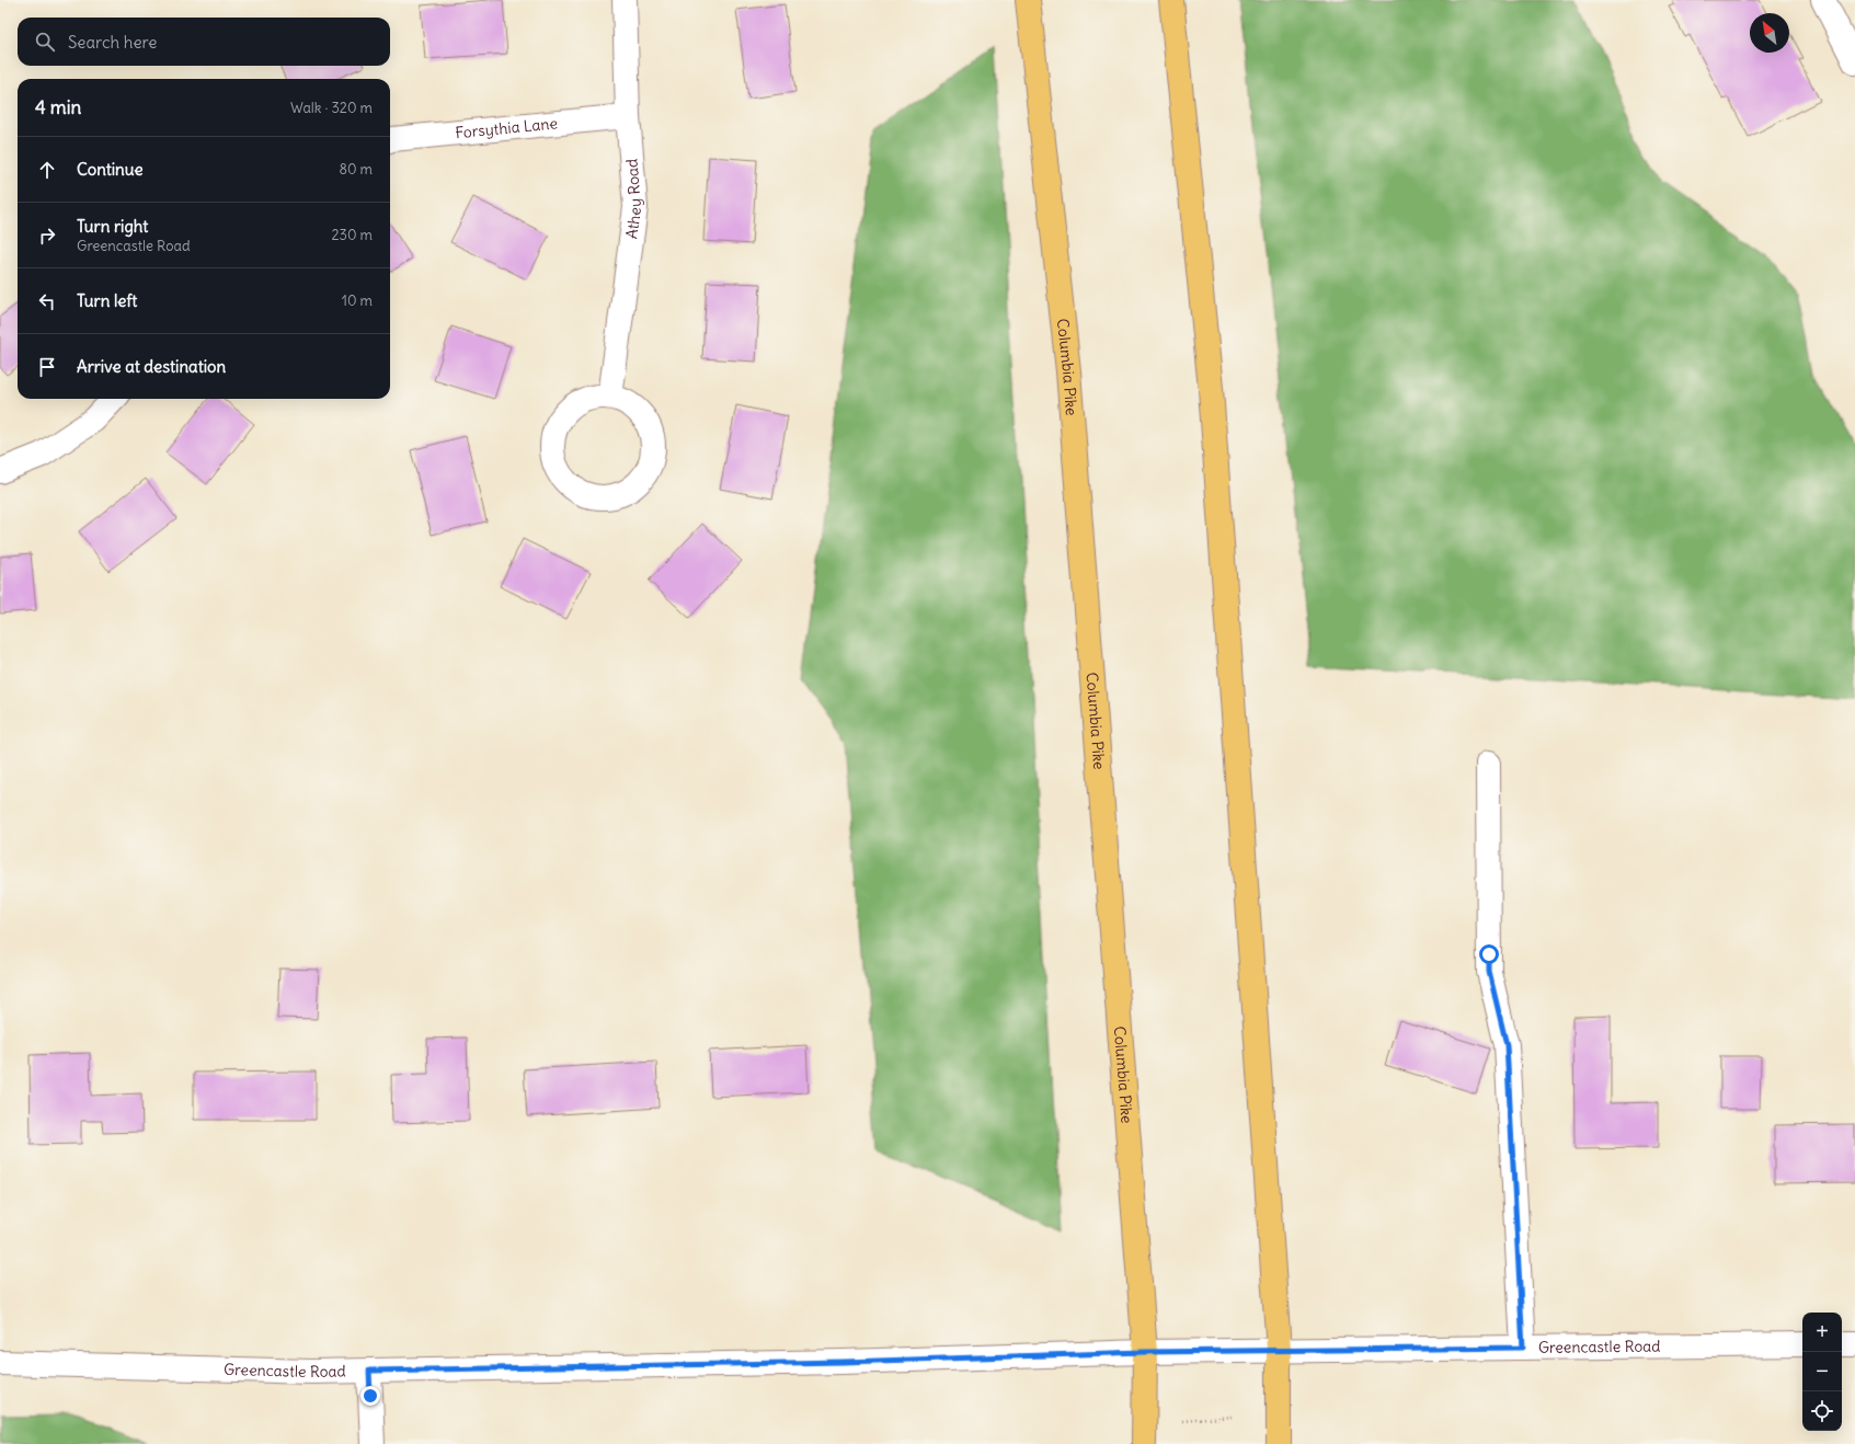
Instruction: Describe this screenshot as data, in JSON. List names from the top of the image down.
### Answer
{
  "streets": {
    "highway": ["Columbia Pike"],
    "street": ["Forsythia Lane", "Athey Road", "Greencastle Road"]
  },
  "crossings": [
    ["Forsythia Lane", "Athey Road"],
    ["Columbia Pike", "Greencastle Road"]
  ],
  "north": "top left",
  "page": {
    "search": "Search here",
    "heading": ["4 min", "Walk · 320 m"],
    "list": [
      ["Continue", "80 m"],
      ["Turn right", "Greencastle Road", "230 m"],
      ["Turn left", "10 m"],
      "Arrive at destination"
    ],
    "map_buttons": ["+", "−"]
  }
}
